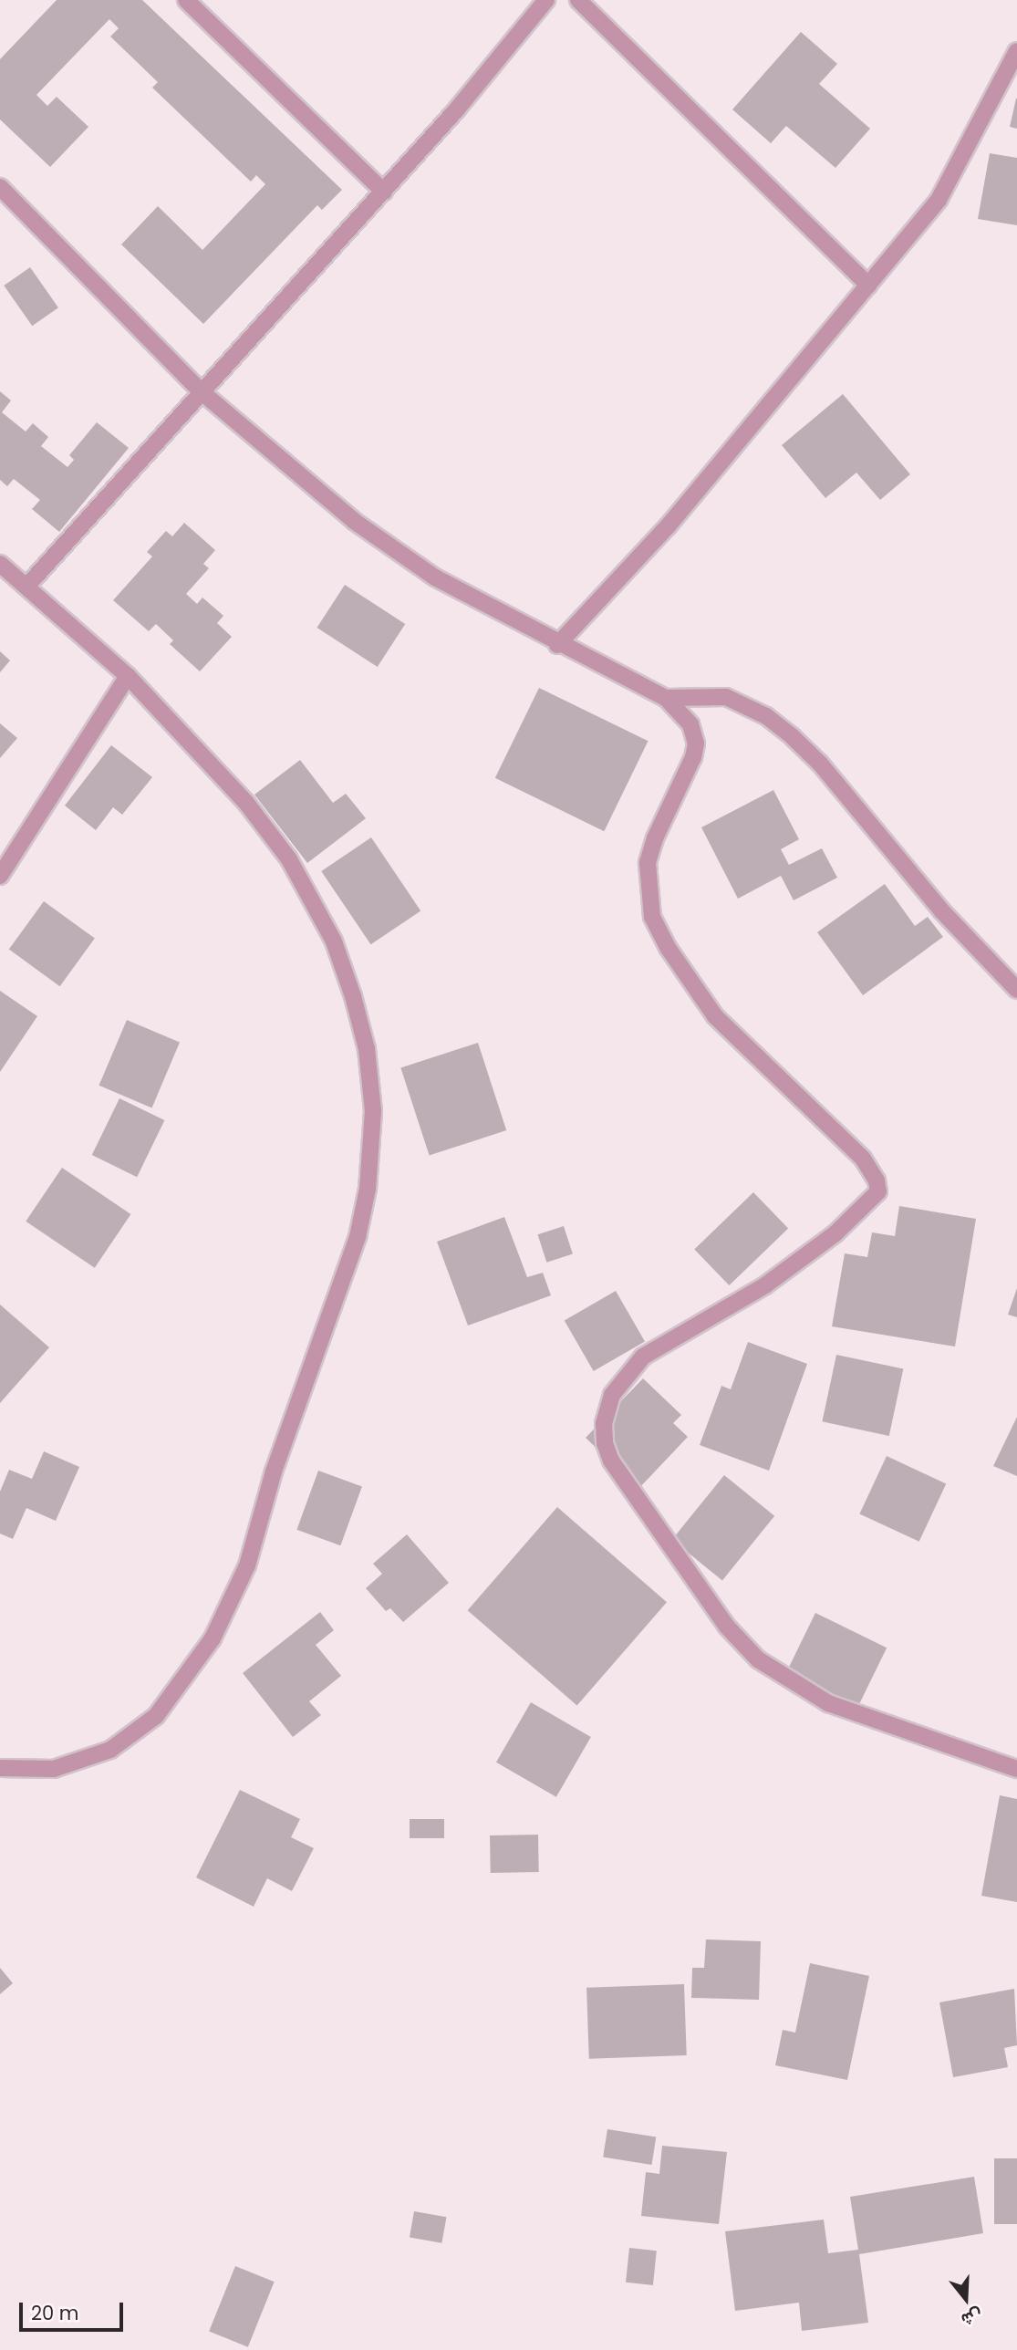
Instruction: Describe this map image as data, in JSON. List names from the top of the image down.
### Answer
{
  "scale_bar": "20 m",
  "north": "bottom"
}
